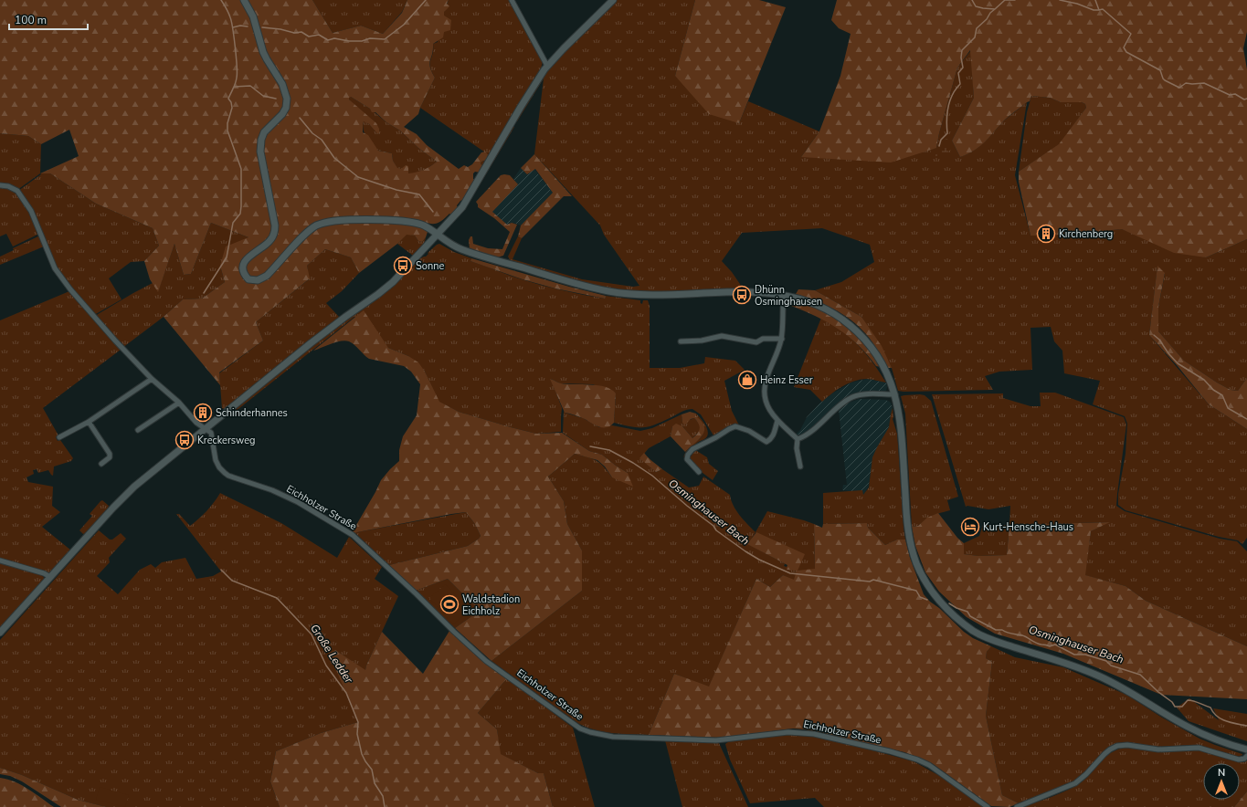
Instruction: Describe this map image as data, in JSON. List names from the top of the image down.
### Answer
{
  "streets": {
    "street": ["Eichholzer Straße"]
  },
  "water": ["Osminghauser Bach", "Große Ledder"],
  "places": {
    "building": ["Kirchenberg", "Schinderhannes"],
    "bus stop": ["Sonne", "Dhünn Osminghausen", "Kreckersweg"],
    "shop": ["Heinz Esser"],
    "hotel": ["Kurt-Hensche-Haus"],
    "sports": ["Waldstadion Eichholz"]
  },
  "scale_bar": "100 m",
  "north": "top"
}
